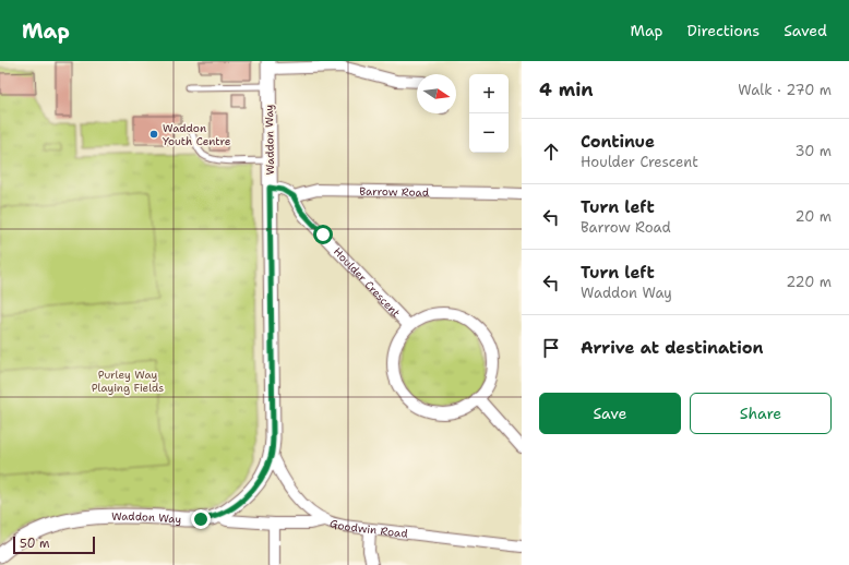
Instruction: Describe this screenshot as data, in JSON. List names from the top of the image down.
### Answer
{
  "streets": {
    "street": [
      "Waddon Way",
      "Barrow Road",
      "Houlder Crescent",
      "Goodwin Road"
    ]
  },
  "crossings": [
    ["Waddon Way", "Goodwin Road"],
    ["Barrow Road", "Houlder Crescent"]
  ],
  "parks": ["Purley Way Playing Fields"],
  "places": ["Waddon Youth Centre"],
  "scale_bar": "50 m",
  "north": "right",
  "page": {
    "header": "Map",
    "nav": ["Map", "Directions", "Saved"],
    "heading": ["4 min", "Walk · 270 m"],
    "map_buttons": ["+", "−"],
    "list": [
      ["Continue", "Houlder Crescent", "30 m"],
      ["Turn left", "Barrow Road", "20 m"],
      ["Turn left", "Waddon Way", "220 m"],
      "Arrive at destination"
    ],
    "buttons": ["Save", "Share"],
    "scale": "50 m"
  }
}
